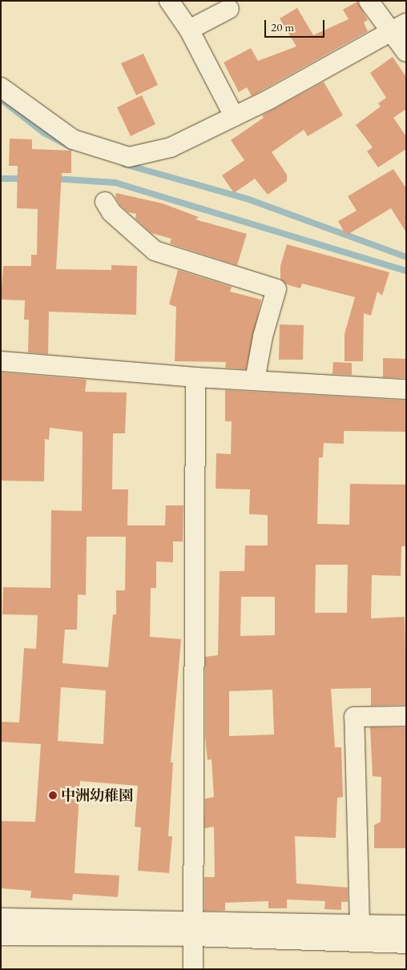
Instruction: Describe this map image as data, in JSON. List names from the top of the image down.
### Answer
{
  "places": ["中洲幼稚園"],
  "scale_bar": "20 m"
}
